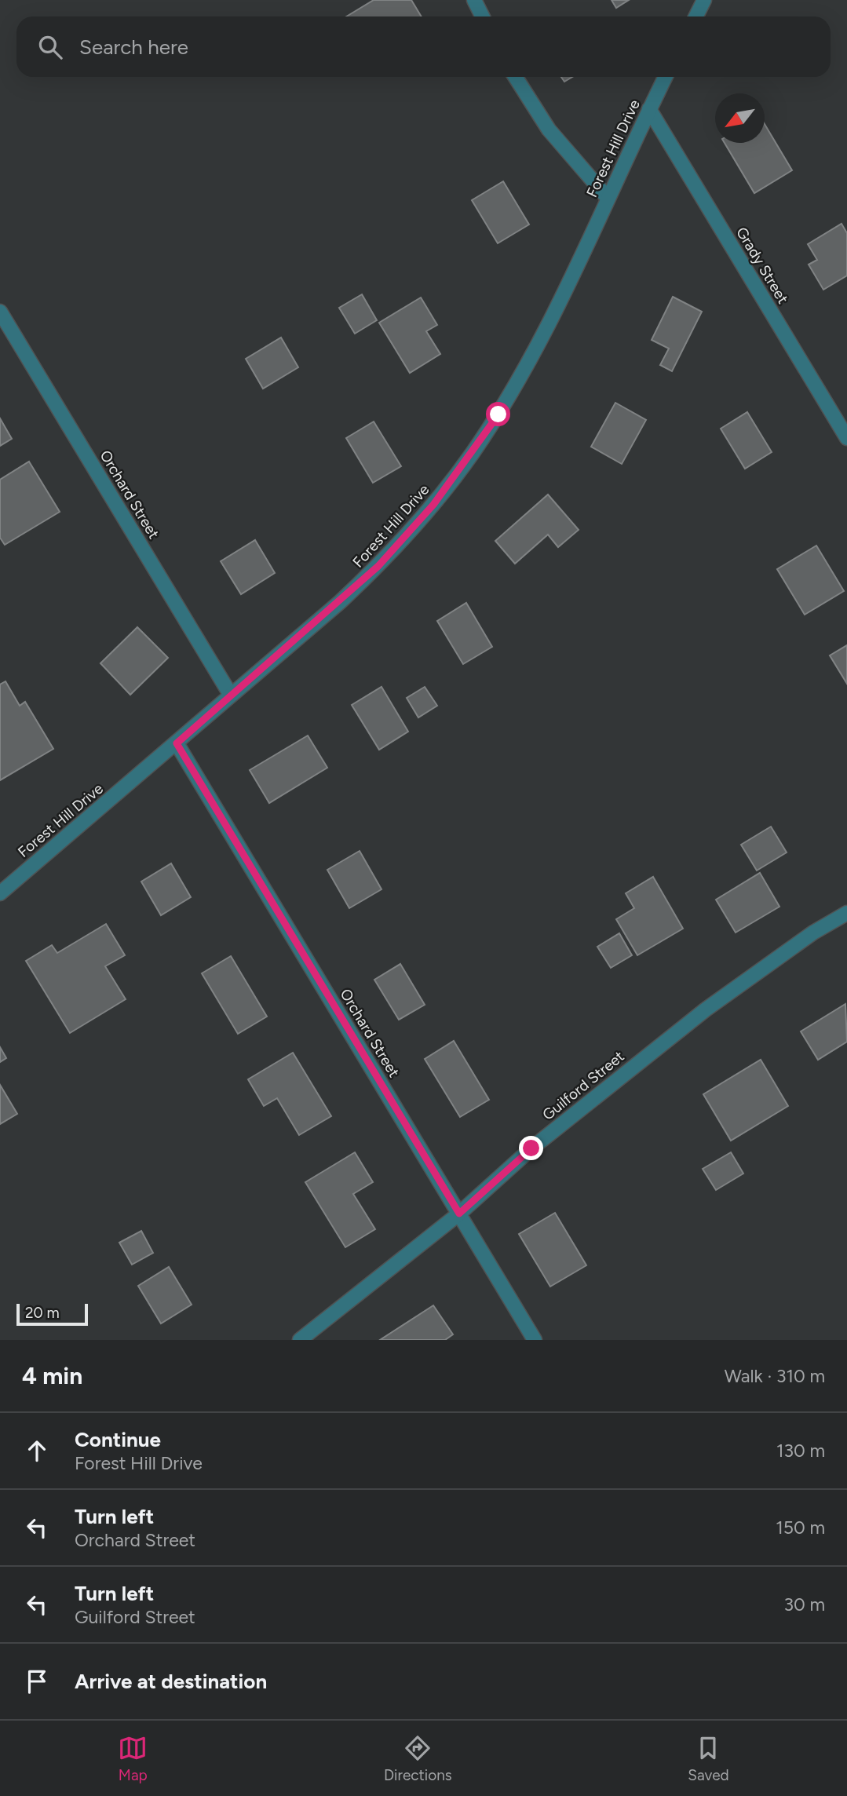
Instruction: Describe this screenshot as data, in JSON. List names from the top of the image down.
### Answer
{
  "streets": {
    "street": [
      "Forest Hill Drive",
      "Grady Street",
      "Orchard Street",
      "Guilford Street"
    ]
  },
  "crossings": [
    ["Forest Hill Drive", "Grady Street"],
    ["Forest Hill Drive", "Orchard Street"],
    ["Orchard Street", "Guilford Street"]
  ],
  "scale_bar": "20 m",
  "north": "bottom left",
  "page": {
    "search": "Search here",
    "scale": "20 m",
    "heading": ["4 min", "Walk · 310 m"],
    "list": [
      ["Continue", "Forest Hill Drive", "130 m"],
      ["Turn left", "Orchard Street", "150 m"],
      ["Turn left", "Guilford Street", "30 m"],
      "Arrive at destination"
    ],
    "nav": ["Map", "Directions", "Saved"]
  }
}
